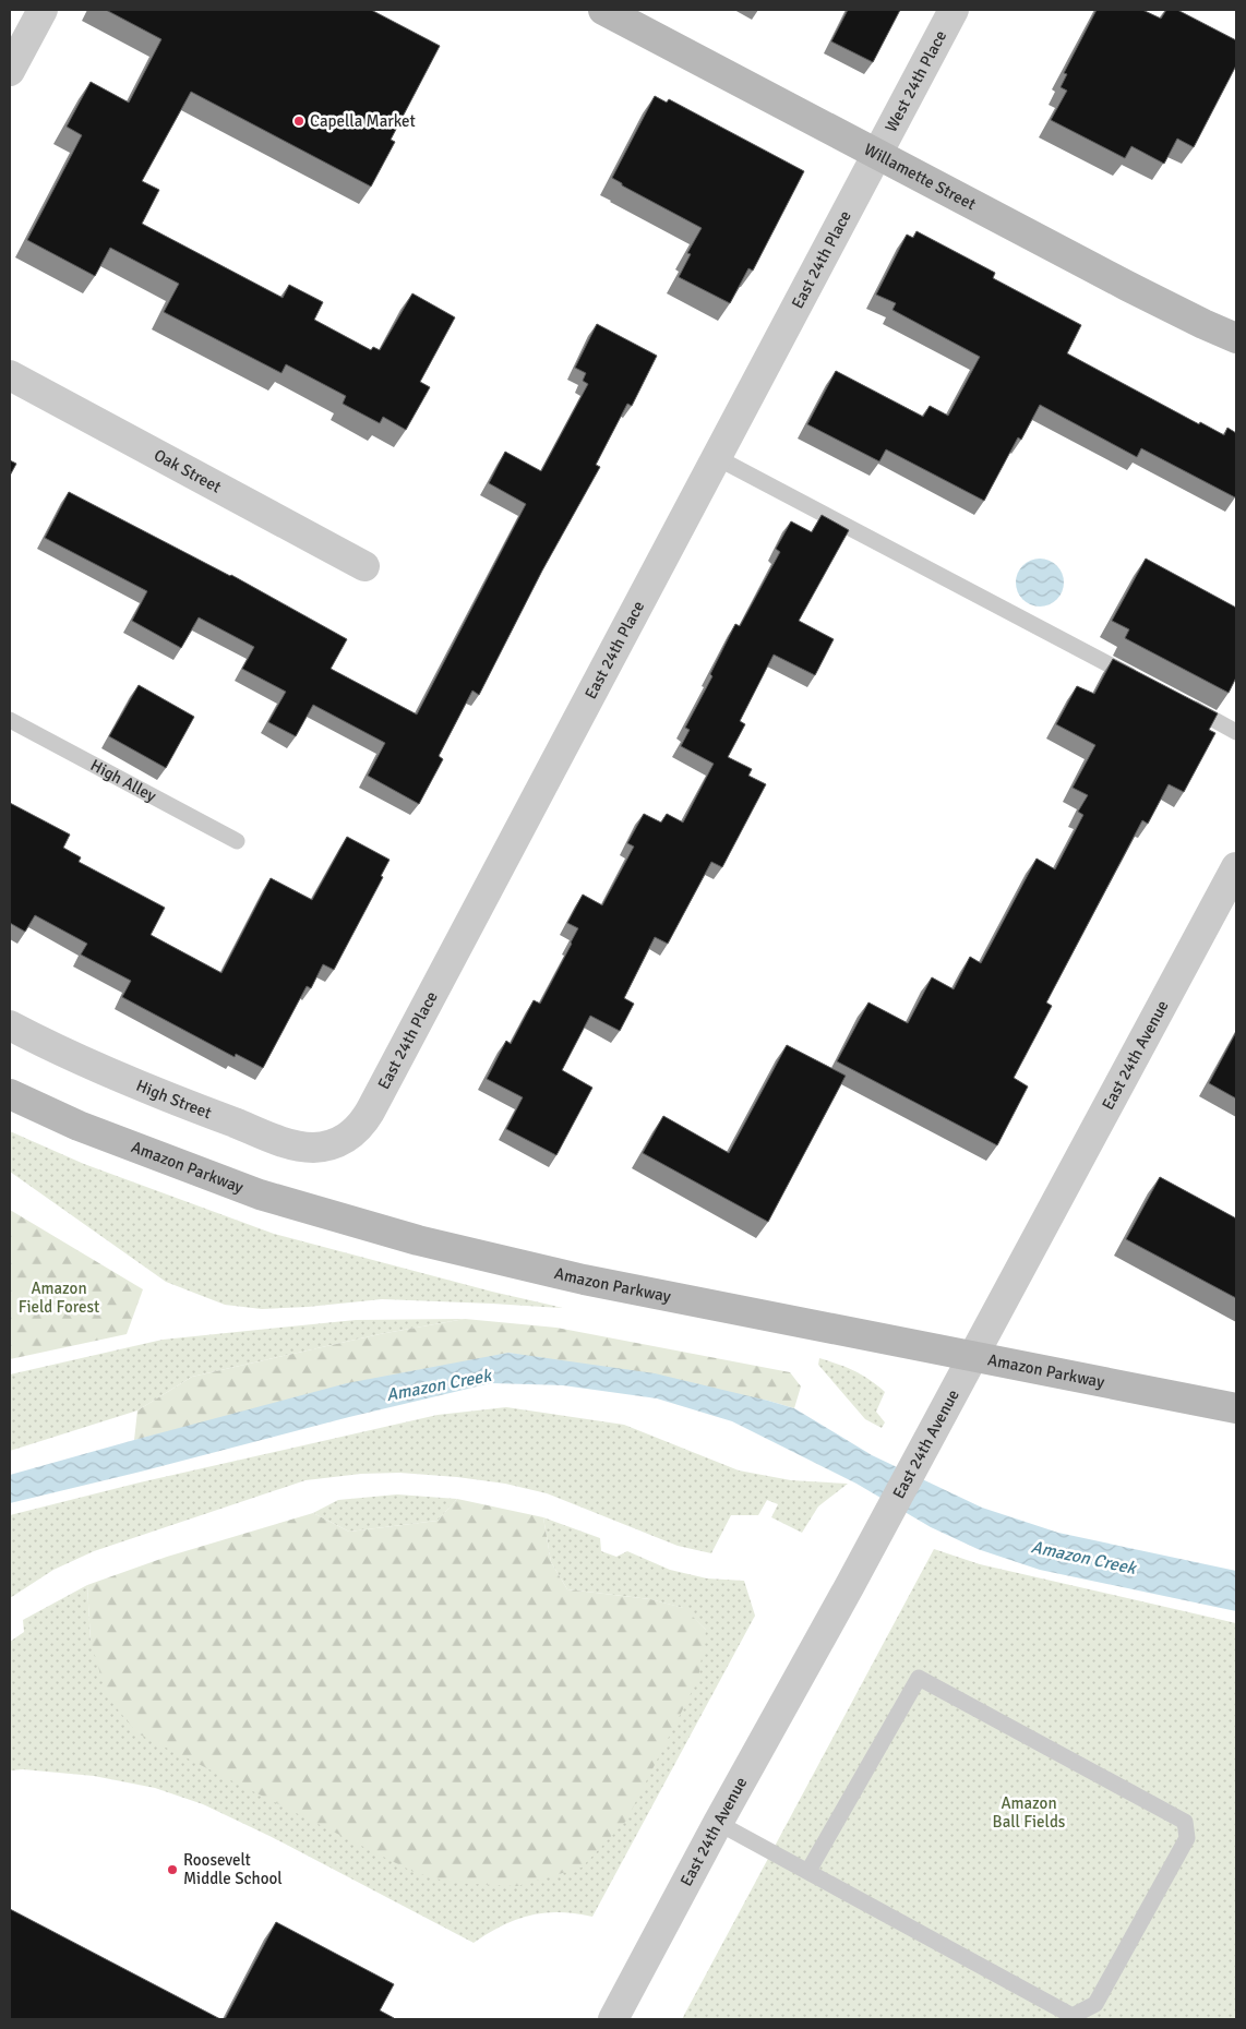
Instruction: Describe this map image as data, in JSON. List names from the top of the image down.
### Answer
{
  "streets": {
    "main road": ["Willamette Street", "Amazon Parkway"],
    "street": [
      "West 24th Place",
      "East 24th Place",
      "Oak Street",
      "East 24th Avenue",
      "High Street"
    ],
    "lane": ["High Alley"]
  },
  "crossings": [
    ["West 24th Place", "Willamette Street"],
    ["West 24th Place", "East 24th Place"],
    ["Willamette Street", "East 24th Place"],
    ["East 24th Place", "High Street"],
    ["East 24th Avenue", "Amazon Parkway"]
  ],
  "water": ["Amazon Creek"],
  "parks": ["Amazon Field Forest", "Amazon Ball Fields"],
  "places": ["Capella Market", "Roosevelt Middle School"]
}
